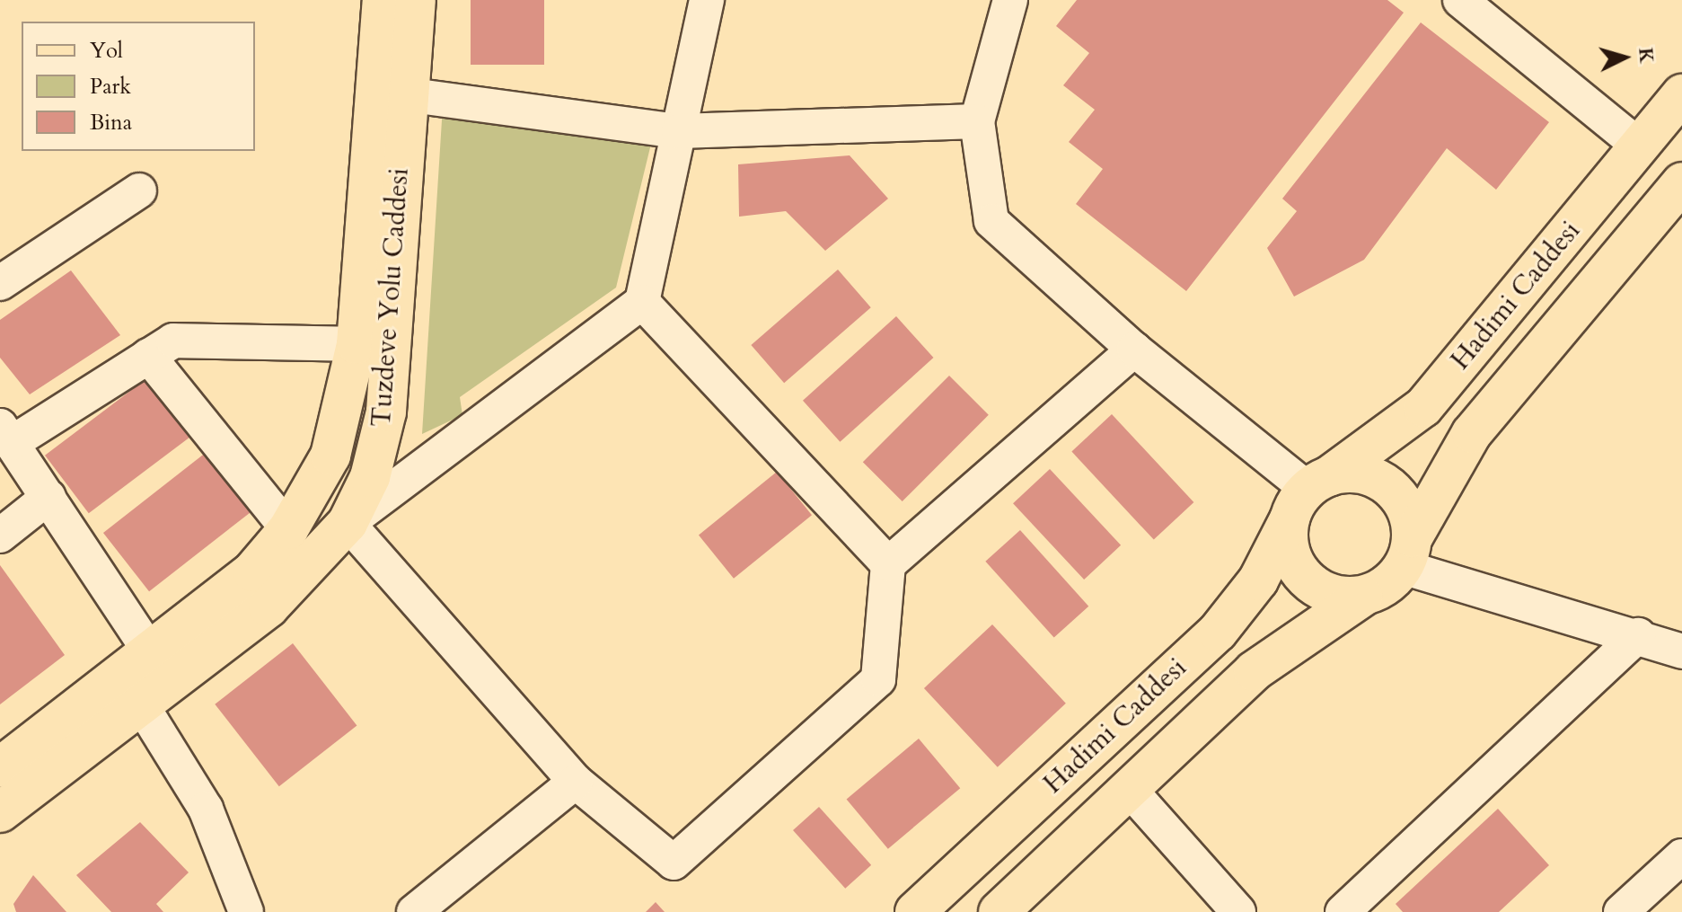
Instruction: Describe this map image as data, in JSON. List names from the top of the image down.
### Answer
{
  "streets": {
    "main road": ["Hadimi Caddesi", "Tuzdeve Yolu Caddesi"]
  },
  "legend": ["Yol", "Park", "Bina"],
  "north": "right"
}
